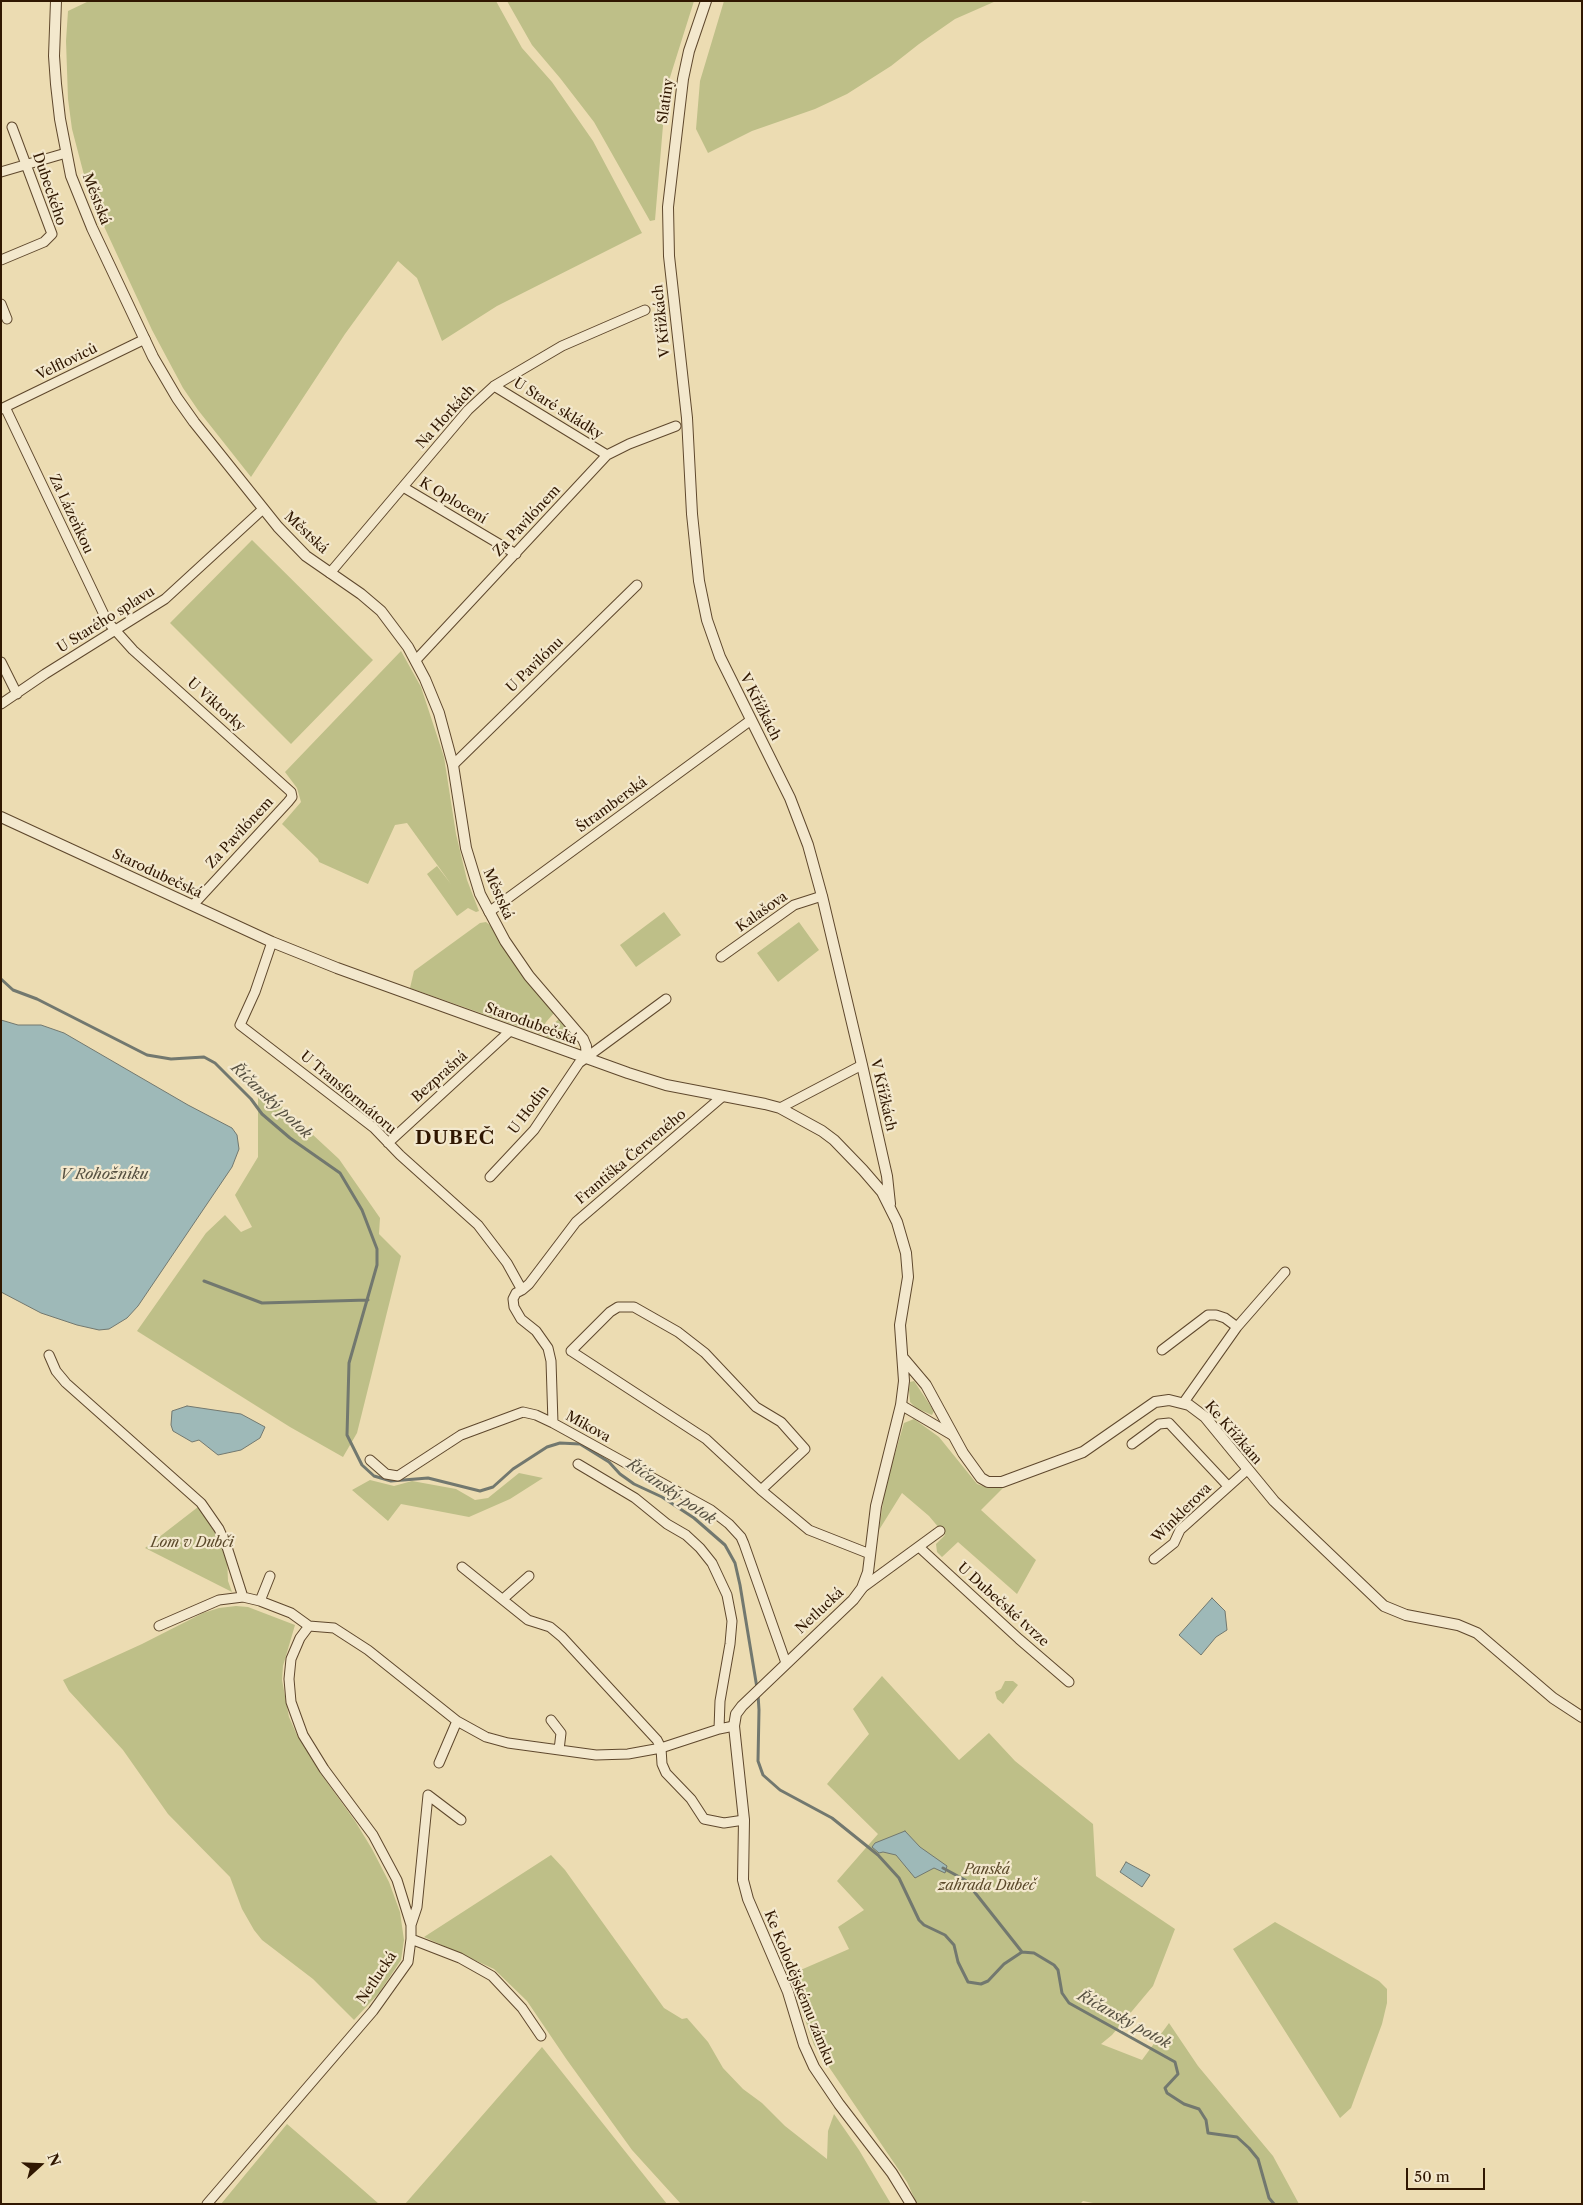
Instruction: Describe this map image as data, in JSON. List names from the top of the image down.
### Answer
{
  "streets": {
    "street": [
      "Slatiny",
      "Dubeckého",
      "Městská",
      "V Křížkách",
      "Velfloviců",
      "U Staré skládky",
      "Na Horkách",
      "K Oplocení",
      "Za Lázeňkou",
      "Za Pavilónem",
      "U Starého splavu",
      "U Pavilónu",
      "U Viktorky",
      "Štramberská",
      "Starodubečská",
      "Kalašova",
      "Bezprašná",
      "U Transformátoru",
      "U Hodin",
      "Františka Červeného",
      "Mikova",
      "Ke Křížkám",
      "Winklerova",
      "U Dubečské tvrze",
      "Netlucká",
      "Ke Kolodějskému zámku"
    ]
  },
  "crossings": [
    ["Slatiny", "V Křížkách"],
    ["Městská", "Velfloviců"],
    ["Městská", "Na Horkách"],
    ["Městská", "Za Pavilónem"],
    ["Městská", "U Starého splavu"],
    ["Městská", "U Pavilónu"],
    ["Městská", "Štramberská"],
    ["Městská", "Starodubečská"],
    ["Městská", "U Hodin"],
    ["V Křížkách", "Štramberská"],
    ["V Křížkách", "Starodubečská"],
    ["V Křížkách", "Kalašova"],
    ["Velfloviců", "Za Lázeňkou"],
    ["U Staré skládky", "Na Horkách"],
    ["U Staré skládky", "Za Pavilónem"],
    ["Na Horkách", "K Oplocení"],
    ["K Oplocení", "Za Pavilónem"],
    ["Za Lázeňkou", "U Starého splavu"],
    ["Za Lázeňkou", "U Viktorky"],
    ["Za Pavilónem", "U Viktorky"],
    ["Za Pavilónem", "Starodubečská"],
    ["U Starého splavu", "U Viktorky"],
    ["Starodubečská", "Bezprašná"],
    ["Starodubečská", "U Transformátoru"],
    ["Starodubečská", "U Hodin"],
    ["Starodubečská", "Františka Červeného"],
    ["Starodubečská", "Netlucká"],
    ["Bezprašná", "U Transformátoru"],
    ["U Transformátoru", "Františka Červeného"],
    ["U Transformátoru", "Mikova"],
    ["Františka Červeného", "Mikova"],
    ["Mikova", "Netlucká"],
    ["Ke Křížkám", "Winklerova"],
    ["Netlucká", "Ke Kolodějskému zámku"]
  ],
  "districts": ["DUBEČ"],
  "water": ["Říčanský potok", "V Rohožníku"],
  "parks": ["Lom v Dubči", "Panská zahrada Dubeč"],
  "scale_bar": "50 m",
  "north": "right"
}
